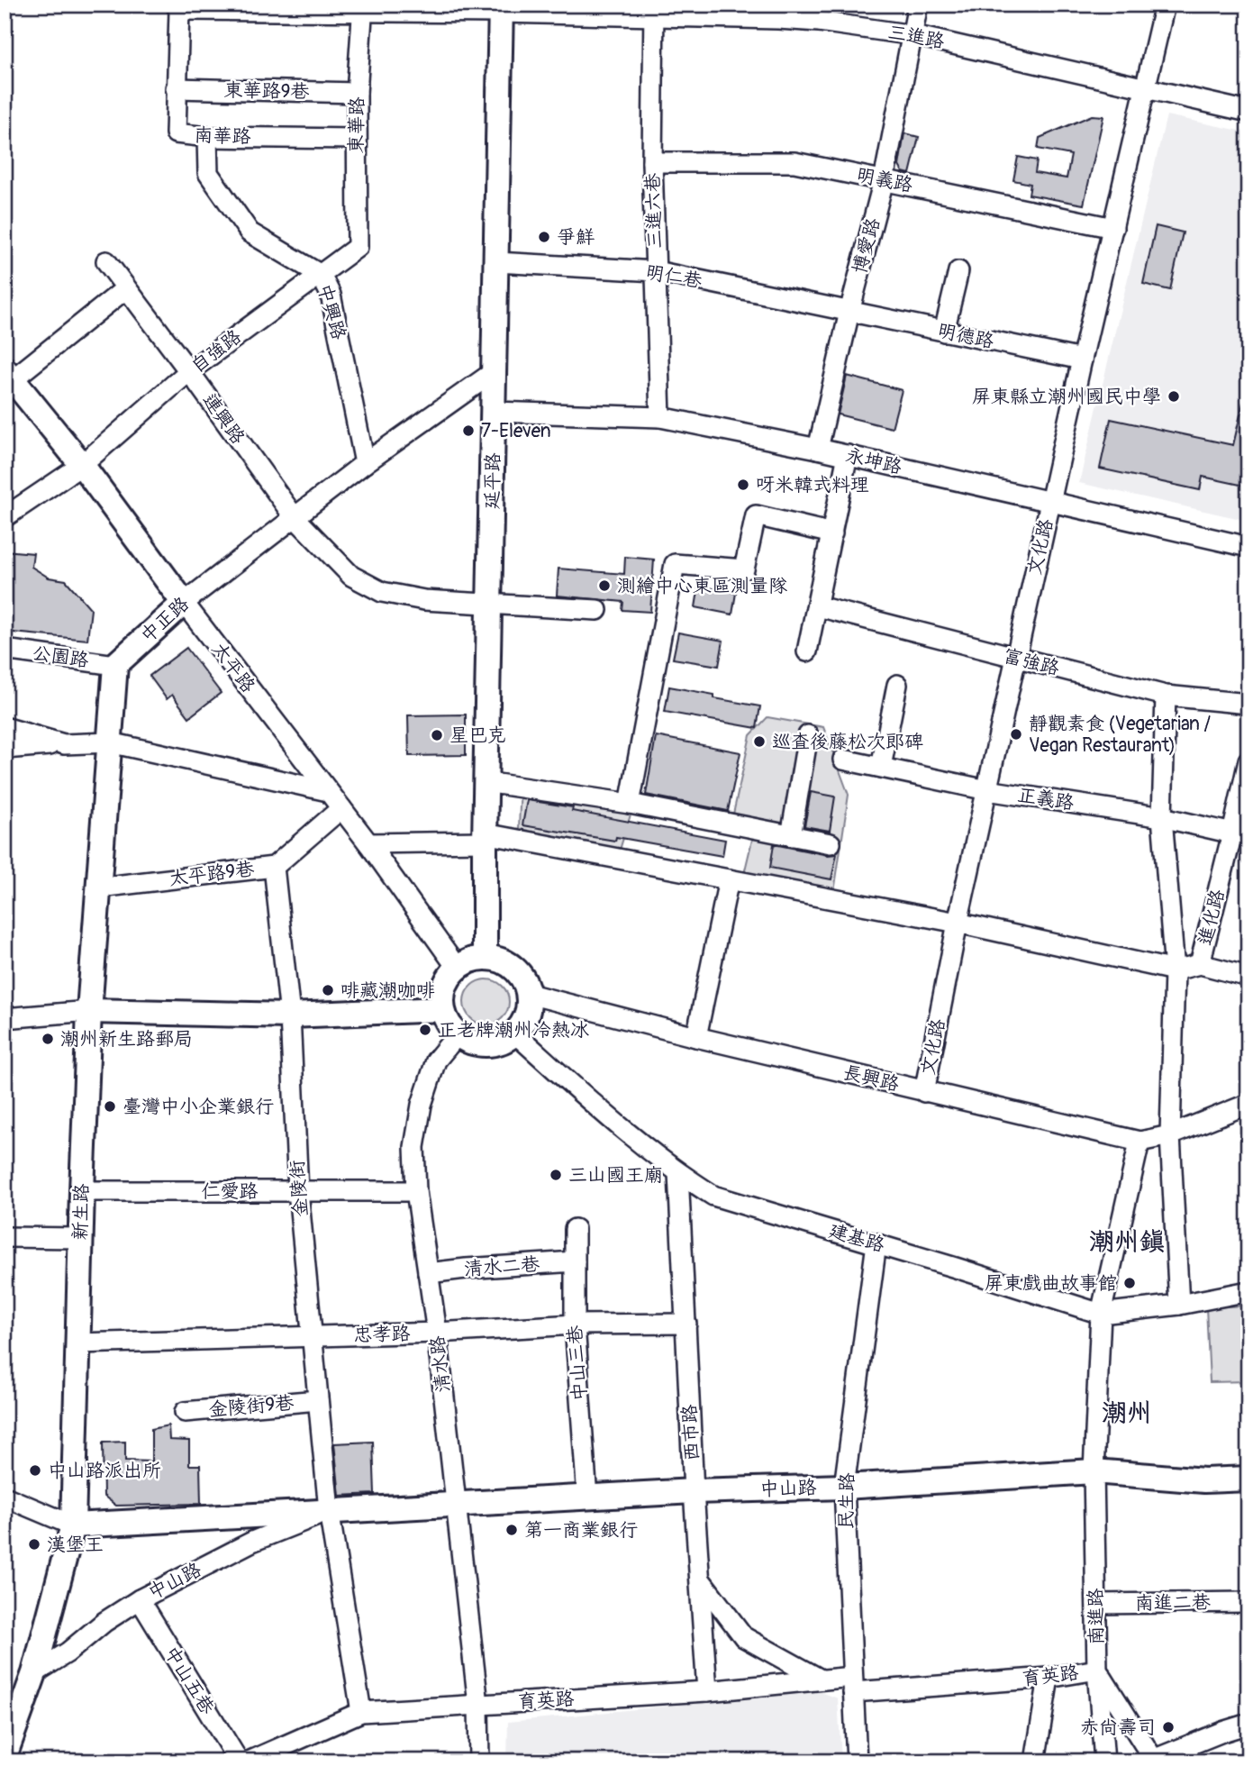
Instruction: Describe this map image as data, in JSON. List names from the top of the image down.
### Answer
{
  "streets": {
    "main road": [
      "延平路",
      "中正路",
      "太平路",
      "新生路",
      "中山路"
    ],
    "street": [
      "三進路",
      "東華路9巷",
      "東華路",
      "南華路",
      "明義路",
      "三進六巷",
      "博愛路",
      "明仁巷",
      "中興路",
      "明德路",
      "自強路",
      "連興路",
      "永坤路",
      "文化路",
      "公園路",
      "富強路",
      "正義路",
      "太平路9巷",
      "進化路",
      "長興路",
      "金陵街",
      "仁愛路",
      "建基路",
      "清水二巷",
      "忠孝路",
      "中山三巷",
      "清水路",
      "金陵街9巷",
      "西市路",
      "民生路",
      "南進二巷",
      "南進路",
      "育英路",
      "中山五巷"
    ]
  },
  "crossings": [
    ["三進路", "東華路"],
    ["三進路", "南華路"],
    ["三進路", "三進六巷"],
    ["三進路", "博愛路"],
    ["三進路", "延平路"],
    ["三進路", "文化路"],
    ["東華路9巷", "東華路"],
    ["東華路9巷", "南華路"],
    ["東華路", "南華路"],
    ["東華路", "自強路"],
    ["南華路", "中興路"],
    ["明義路", "三進六巷"],
    ["明義路", "博愛路"],
    ["明義路", "文化路"],
    ["三進六巷", "明仁巷"],
    ["三進六巷", "永坤路"],
    ["博愛路", "明仁巷"],
    ["博愛路", "明德路"],
    ["博愛路", "永坤路"],
    ["明仁巷", "明德路"],
    ["明仁巷", "延平路"],
    ["中興路", "自強路"],
    ["中興路", "中正路"],
    ["明德路", "文化路"],
    ["自強路", "連興路"],
    ["自強路", "太平路"],
    ["連興路", "延平路"],
    ["連興路", "中正路"],
    ["永坤路", "延平路"],
    ["永坤路", "文化路"],
    ["延平路", "中正路"],
    ["延平路", "太平路"],
    ["延平路", "長興路"],
    ["延平路", "建基路"],
    ["延平路", "清水路"],
    ["文化路", "富強路"],
    ["文化路", "正義路"],
    ["文化路", "長興路"],
    ["中正路", "公園路"],
    ["中正路", "太平路"],
    ["太平路", "太平路9巷"],
    ["太平路", "長興路"],
    ["太平路", "建基路"],
    ["太平路", "清水路"],
    ["正義路", "進化路"],
    ["太平路9巷", "金陵街"],
    ["長興路", "建基路"],
    ["長興路", "清水路"],
    ["長興路", "南進路"],
    ["金陵街", "仁愛路"],
    ["金陵街", "忠孝路"],
    ["金陵街", "金陵街9巷"],
    ["金陵街", "中山路"],
    ["金陵街", "育英路"],
    ["仁愛路", "新生路"],
    ["仁愛路", "清水路"],
    ["新生路", "忠孝路"],
    ["新生路", "中山路"],
    ["建基路", "清水路"],
    ["建基路", "西市路"],
    ["建基路", "民生路"],
    ["建基路", "南進路"],
    ["清水二巷", "中山三巷"],
    ["清水二巷", "清水路"],
    ["忠孝路", "中山三巷"],
    ["忠孝路", "清水路"],
    ["忠孝路", "西市路"],
    ["中山三巷", "中山路"],
    ["清水路", "中山路"],
    ["清水路", "育英路"],
    ["西市路", "中山路"],
    ["西市路", "育英路"],
    ["中山路", "民生路"],
    ["中山路", "南進路"],
    ["中山路", "中山五巷"],
    ["民生路", "育英路"],
    ["南進二巷", "南進路"],
    ["南進路", "育英路"]
  ],
  "districts": ["潮州鎮", "潮州"],
  "places": [
    "爭鮮",
    "屏東縣立潮州國民中學",
    "7-Eleven",
    "呀米韓式料理",
    "測繪中心東區測量隊",
    "靜觀素食 (Vegetarian / Vegan Restaurant)",
    "星巴克",
    "巡查後藤松次郎碑",
    "啡藏潮咖啡",
    "正老牌潮州冷熱冰",
    "潮州新生路郵局",
    "臺灣中小企業銀行",
    "三山國王廟",
    "屏東戲曲故事館",
    "中山路派出所",
    "第一商業銀行",
    "漢堡王",
    "赤尚壽司"
  ]
}
